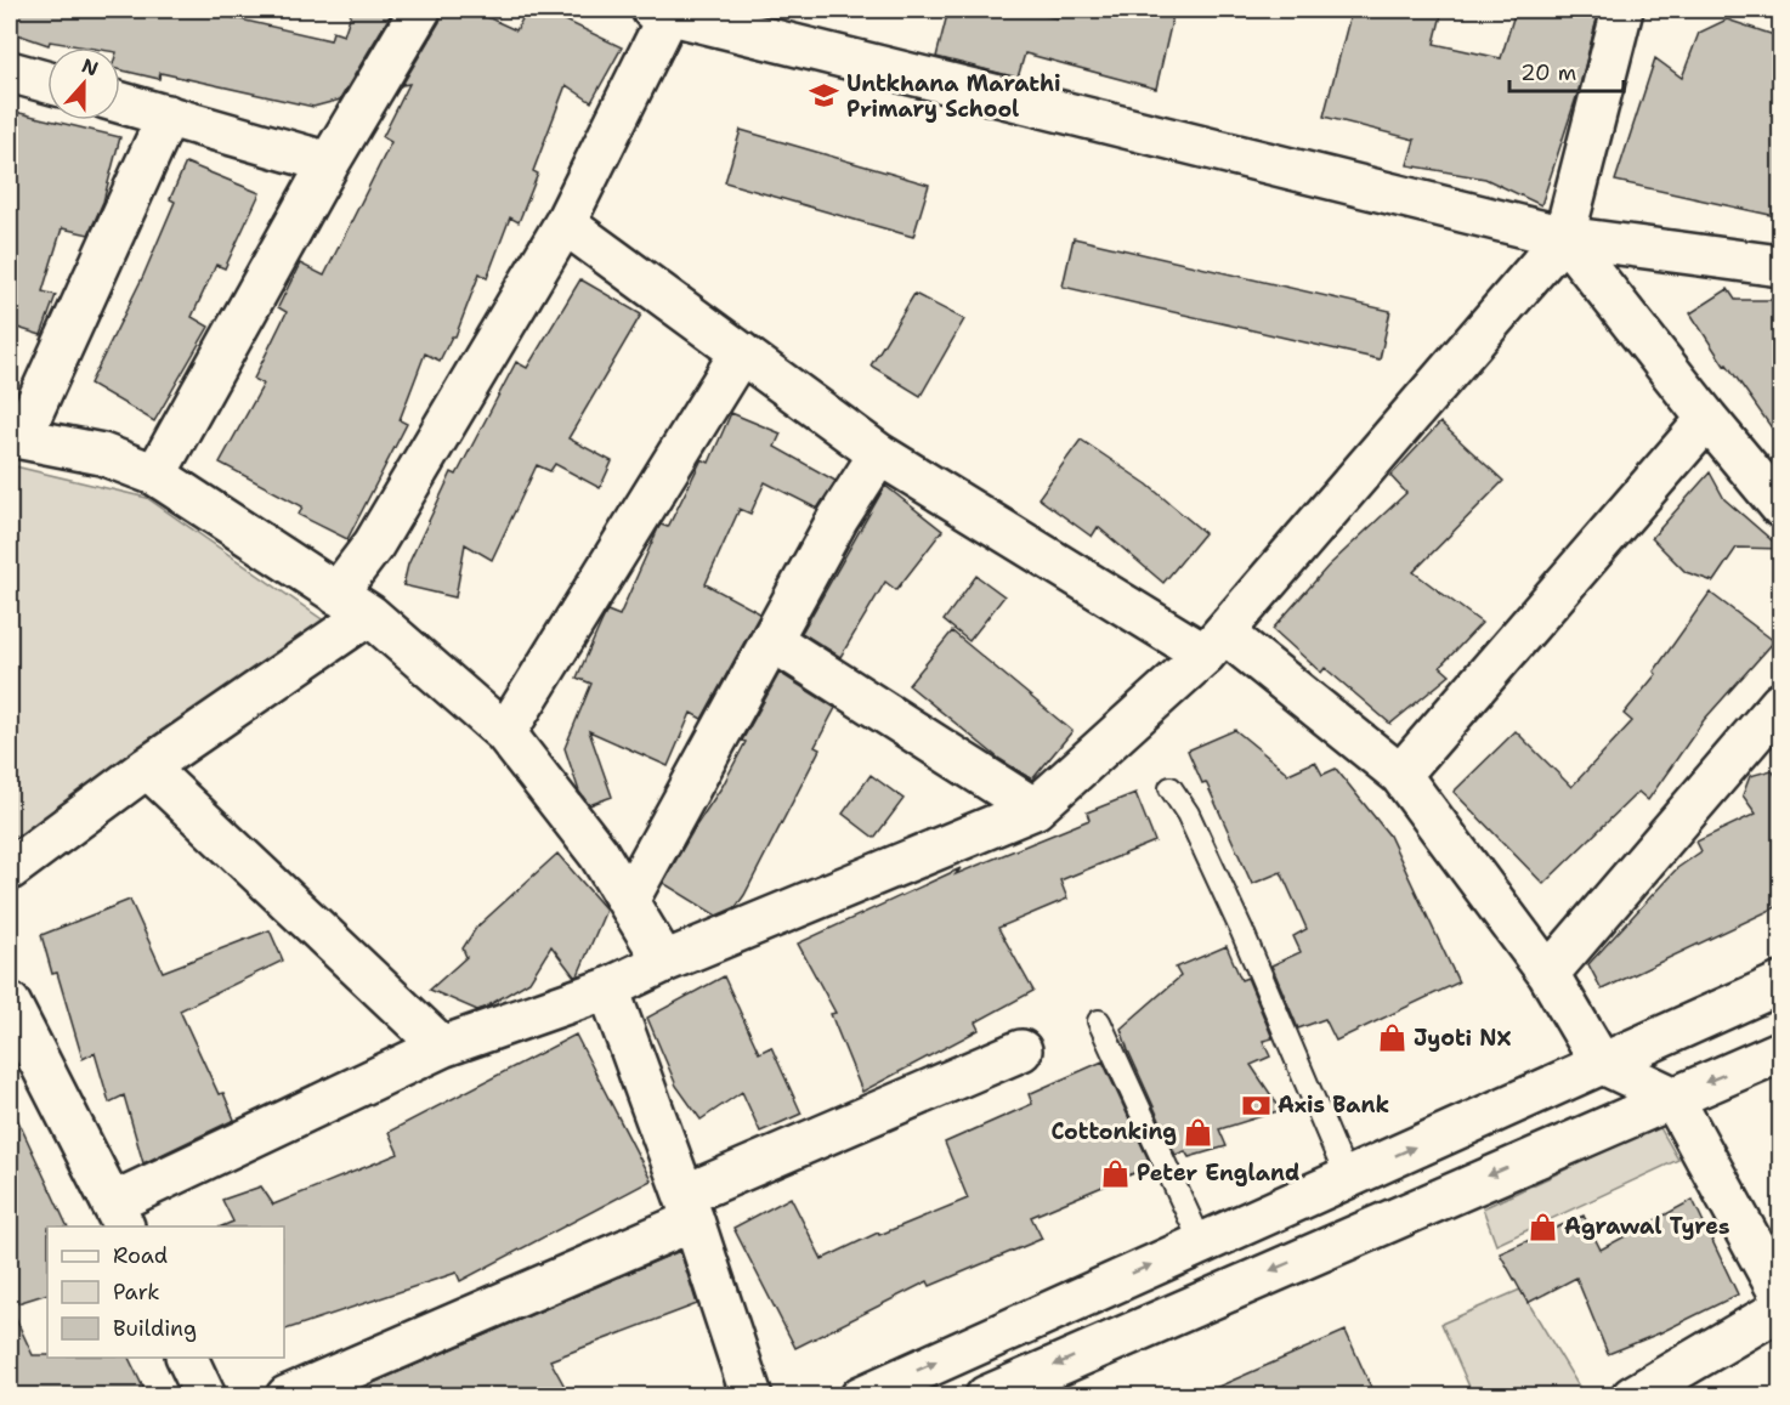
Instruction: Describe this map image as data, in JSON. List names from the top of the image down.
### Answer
{
  "places": {
    "school or university": ["Untkhana Marathi Primary School"],
    "shop": [
      "Jyoti NX",
      "Cottonking",
      "Peter England",
      "Agrawal Tyres"
    ],
    "bank": ["Axis Bank"]
  },
  "legend": ["Road", "Park", "Building"],
  "scale_bar": "20 m",
  "north": "top"
}
